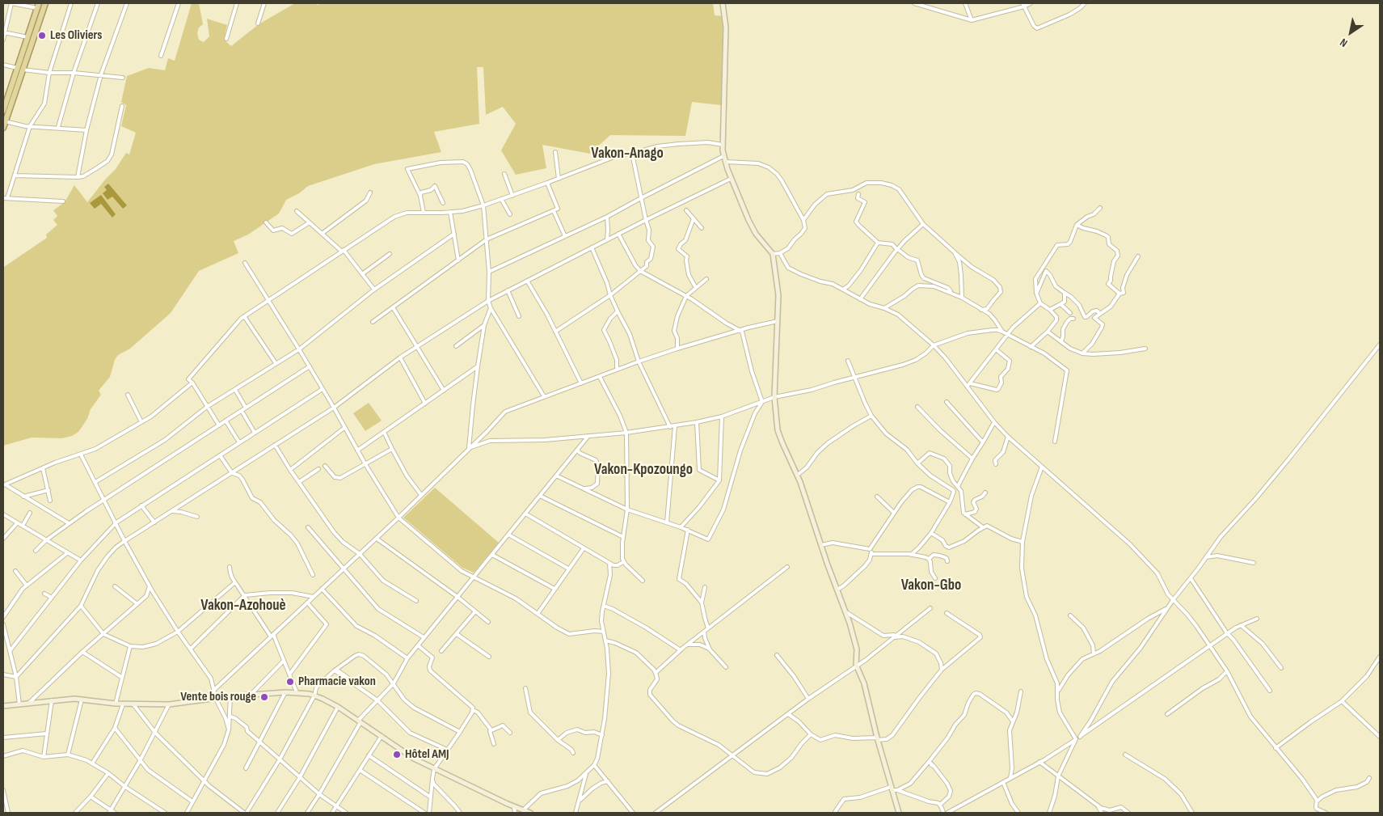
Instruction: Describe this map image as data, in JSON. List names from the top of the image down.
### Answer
{
  "districts": [
    "Vakon-Anago",
    "Vakon-Kpozoungo",
    "Vakon-Gbo",
    "Vakon-Azohouè"
  ],
  "places": [
    "Les Oliviers",
    "Pharmacie vakon",
    "Vente bois rouge",
    "Hôtel AMJ"
  ],
  "north": "bottom left"
}
